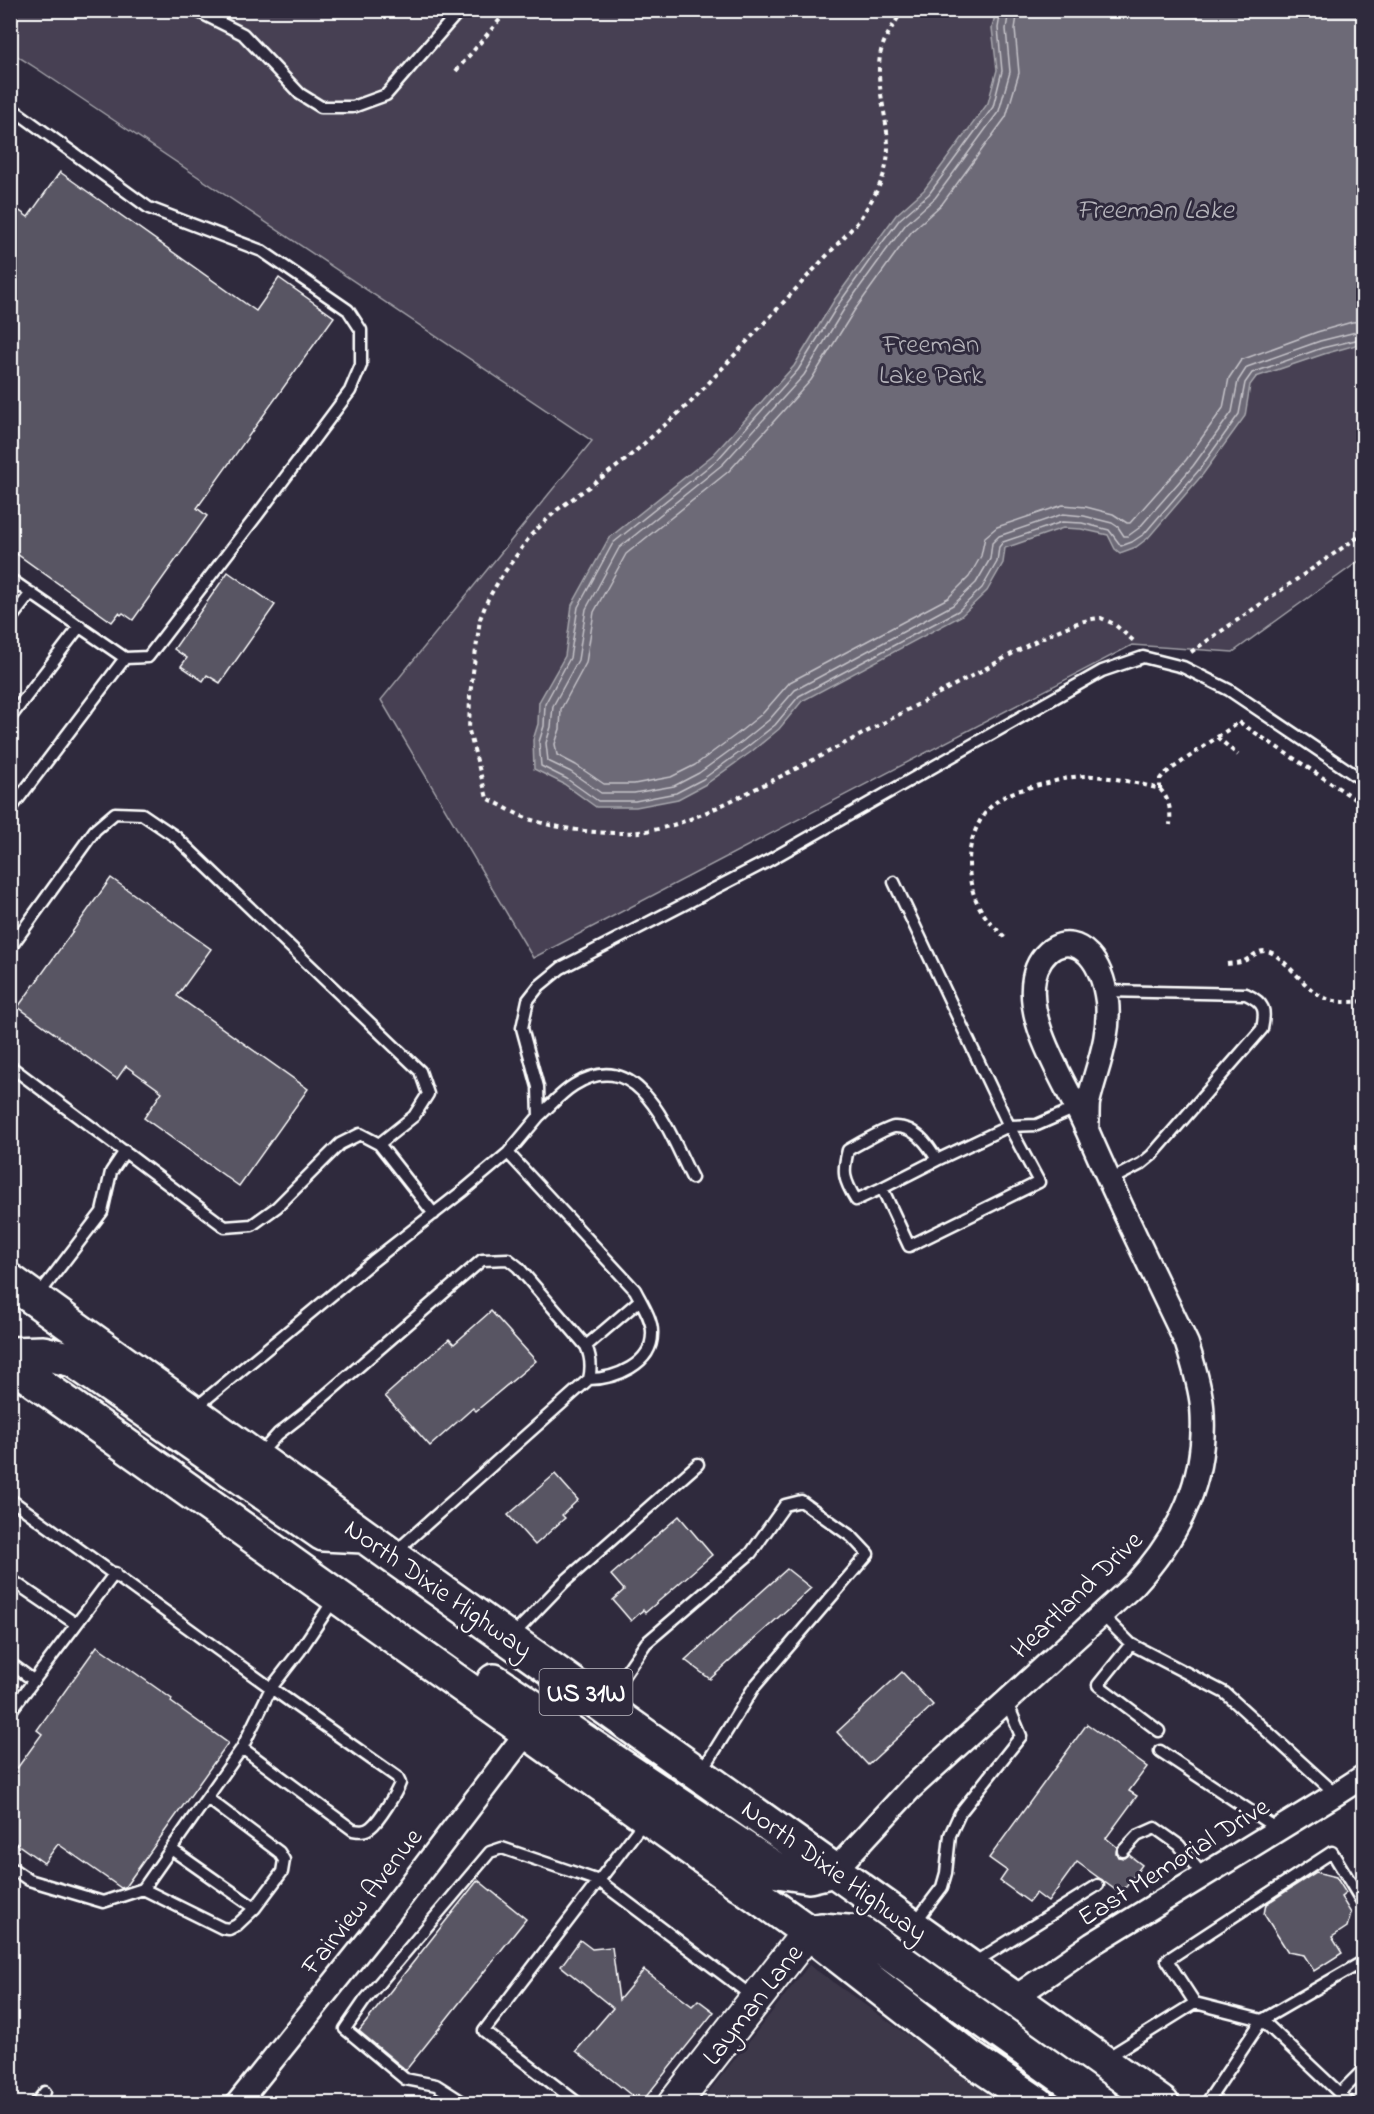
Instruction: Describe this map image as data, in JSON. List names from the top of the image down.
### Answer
{
  "streets": {
    "main road": ["North Dixie Highway", "US 31W"],
    "street": [
      "Heartland Drive",
      "East Memorial Drive",
      "Fairview Avenue",
      "Layman Lane"
    ]
  },
  "crossings": [
    ["North Dixie Highway", "Heartland Drive"],
    ["North Dixie Highway", "East Memorial Drive"],
    ["US 31W", "Fairview Avenue"],
    ["US 31W", "Layman Lane"]
  ],
  "water": ["Freeman Lake"],
  "parks": ["Freeman Lake Park"]
}
